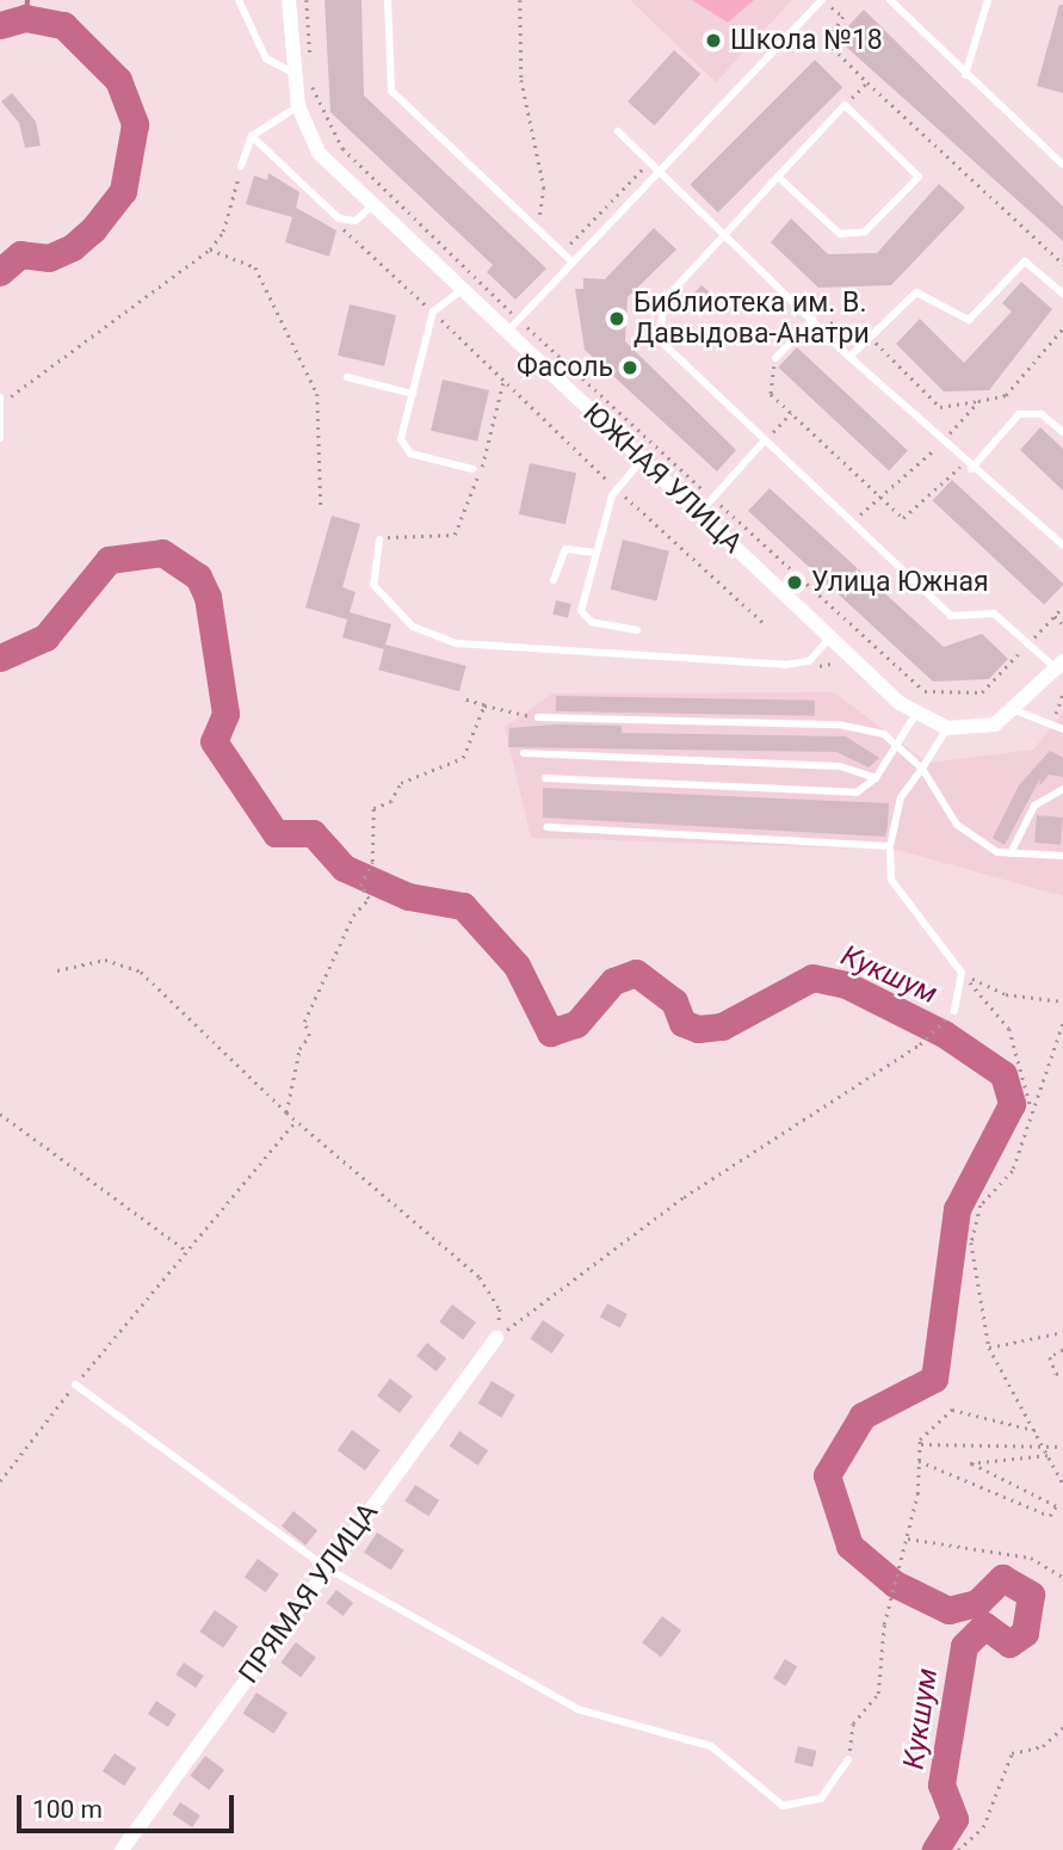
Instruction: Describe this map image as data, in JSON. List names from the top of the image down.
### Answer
{
  "streets": {
    "street": ["ЮЖНАЯ УЛИЦА", "ПРЯМАЯ УЛИЦА"]
  },
  "water": ["Кукшум"],
  "places": [
    "Школа №18",
    "Библиотека им. В. Давыдова-Анатри",
    "Фасоль",
    "Улица Южная"
  ],
  "scale_bar": "100 m"
}
